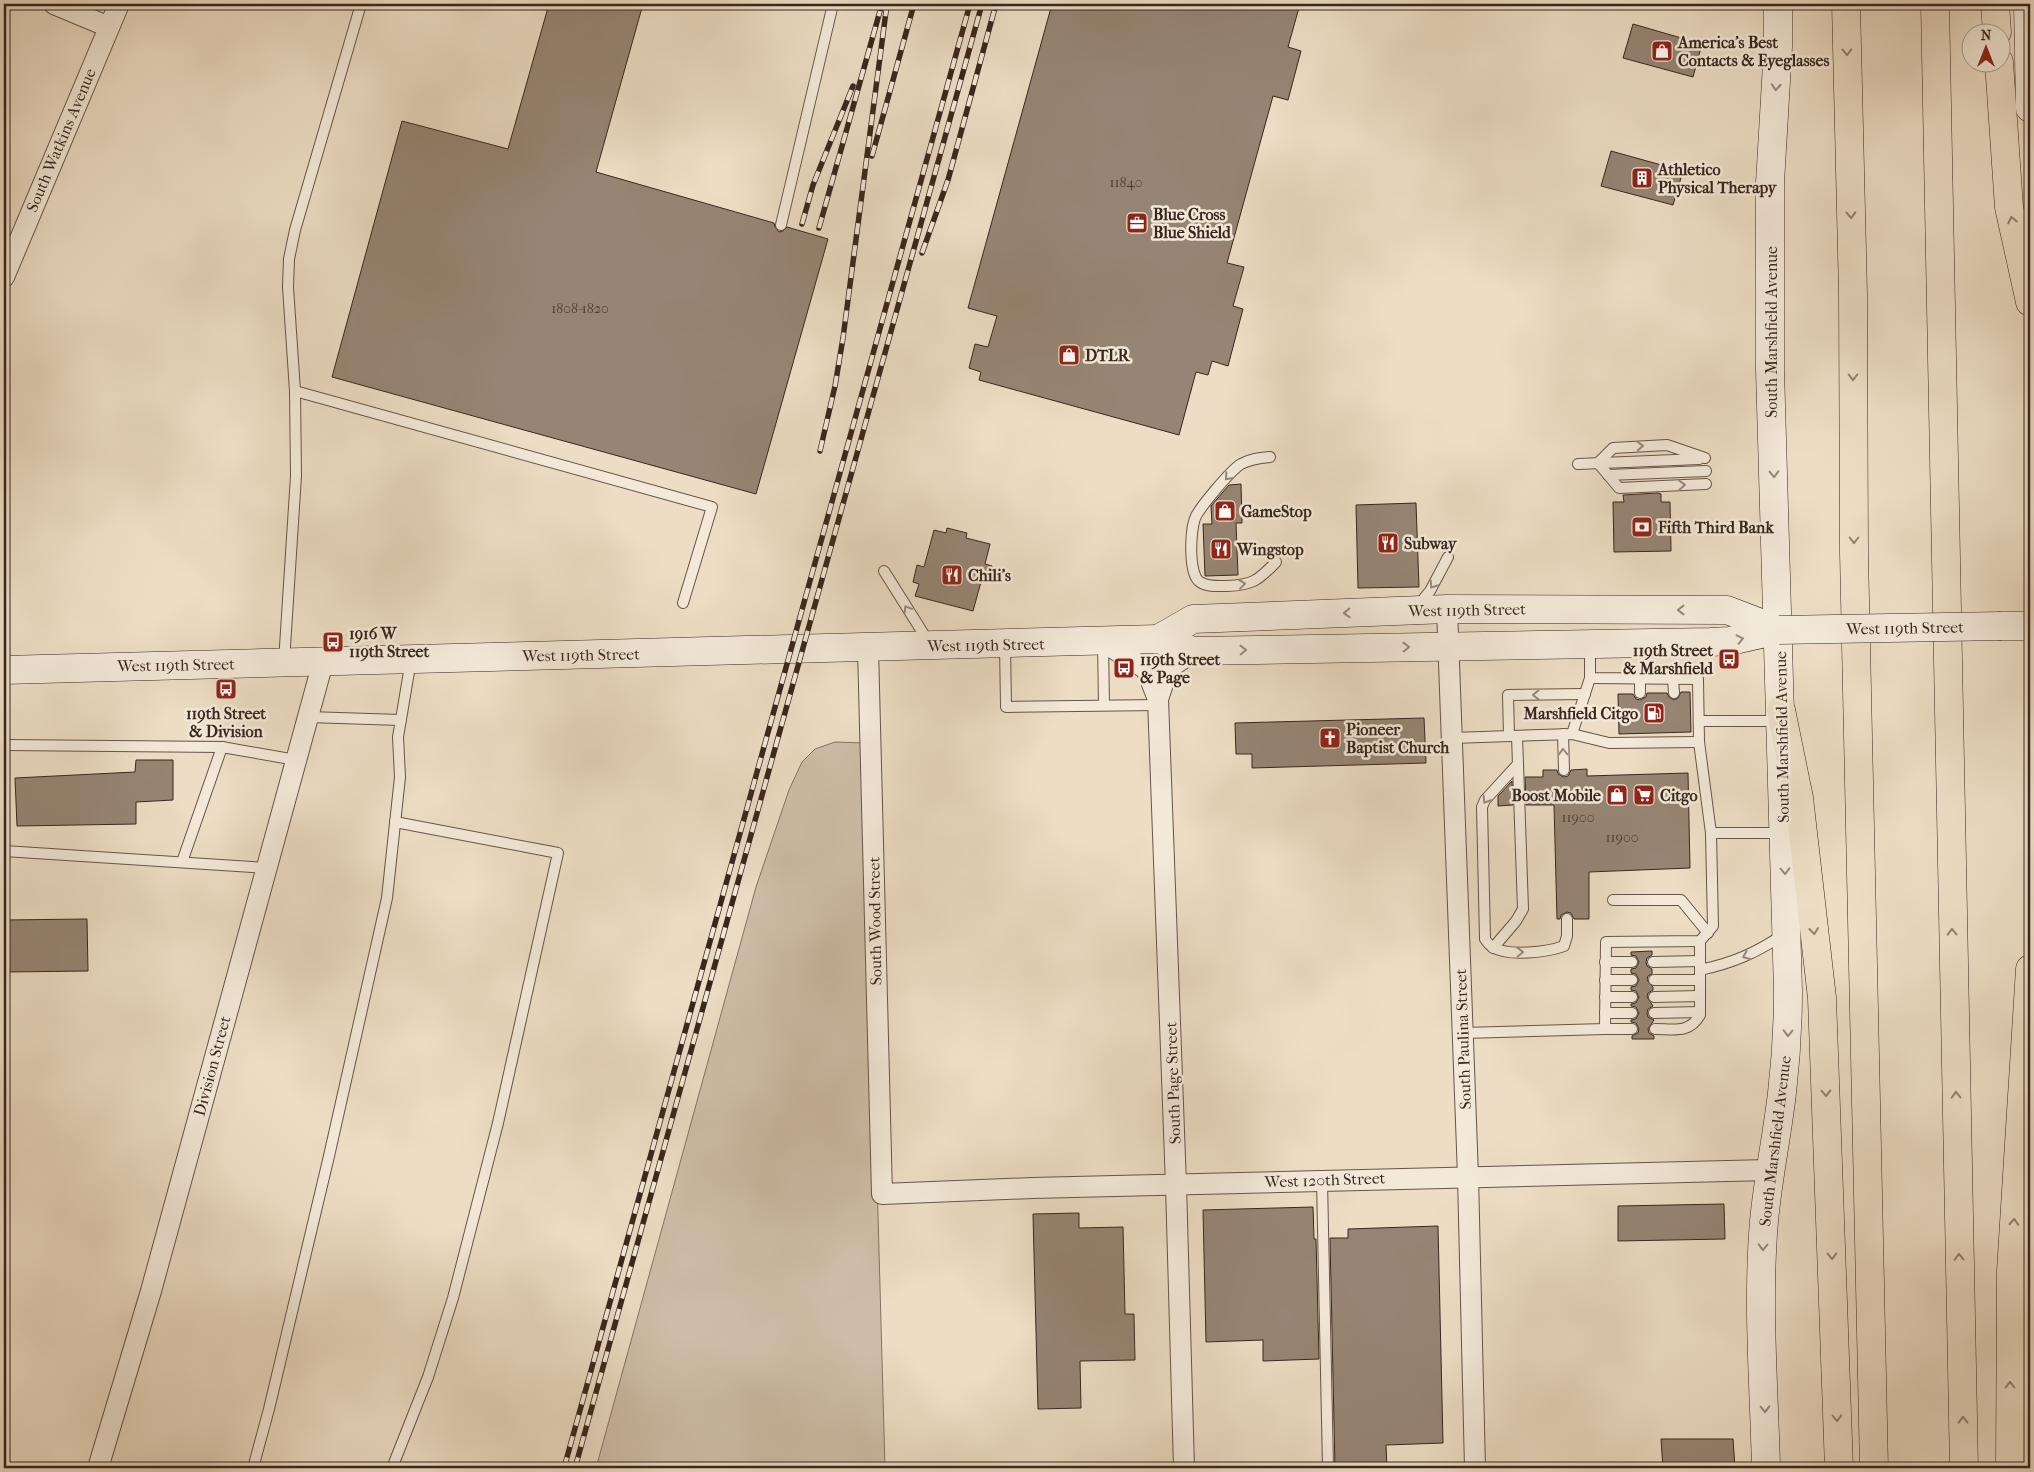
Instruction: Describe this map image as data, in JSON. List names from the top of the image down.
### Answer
{
  "streets": {
    "street": [
      "South Watkins Avenue",
      "South Marshfield Avenue",
      "West 119th Street",
      "South Wood Street",
      "South Paulina Street",
      "Division Street",
      "South Page Street",
      "West 120th Street"
    ]
  },
  "crossings": [
    ["South Marshfield Avenue", "West 119th Street"],
    ["South Marshfield Avenue", "West 120th Street"],
    ["West 119th Street", "South Wood Street"],
    ["West 119th Street", "South Paulina Street"],
    ["West 119th Street", "Division Street"],
    ["West 119th Street", "South Page Street"],
    ["South Wood Street", "West 120th Street"],
    ["South Paulina Street", "West 120th Street"],
    ["South Page Street", "West 120th Street"]
  ],
  "one_way": ["South Marshfield Avenue"],
  "places": {
    "shop": [
      "America's Best Contacts & Eyeglasses",
      "DTLR",
      "GameStop",
      "Boost Mobile"
    ],
    "building": ["Athletico Physical Therapy"],
    "office": ["Blue Cross Blue Shield"],
    "bank": ["Fifth Third Bank"],
    "restaurant": ["Subway", "Wingstop", "Chili's"],
    "bus stop": [
      "1916 W 119th Street",
      "119th Street & Marshfield",
      "119th Street & Page",
      "119th Street & Division"
    ],
    "fuel station": ["Marshfield Citgo"],
    "church": ["Pioneer Baptist Church"],
    "supermarket": ["Citgo"]
  },
  "house_numbers": [
    "11840",
    "1808-1820",
    "11900",
    "11900"
  ],
  "north": "top"
}
